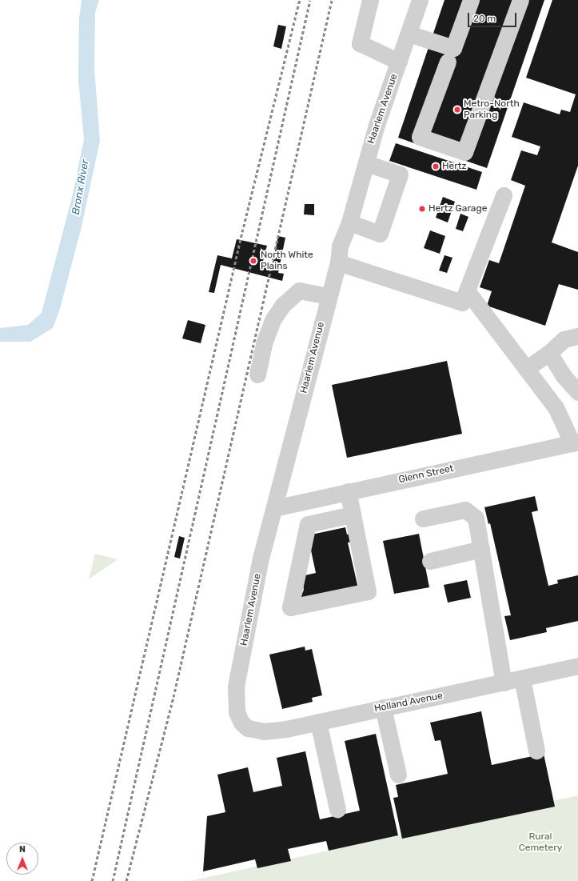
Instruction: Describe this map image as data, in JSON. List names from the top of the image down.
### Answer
{
  "streets": {
    "street": ["Haarlem Avenue", "Glenn Street", "Holland Avenue"]
  },
  "crossings": [
    ["Haarlem Avenue", "Glenn Street"],
    ["Haarlem Avenue", "Holland Avenue"]
  ],
  "water": ["Bronx River"],
  "parks": ["Rural Cemetery"],
  "places": [
    "Metro-North Parking",
    "Hertz",
    "Hertz Garage",
    "North White Plains"
  ],
  "scale_bar": "20 m",
  "north": "top"
}
